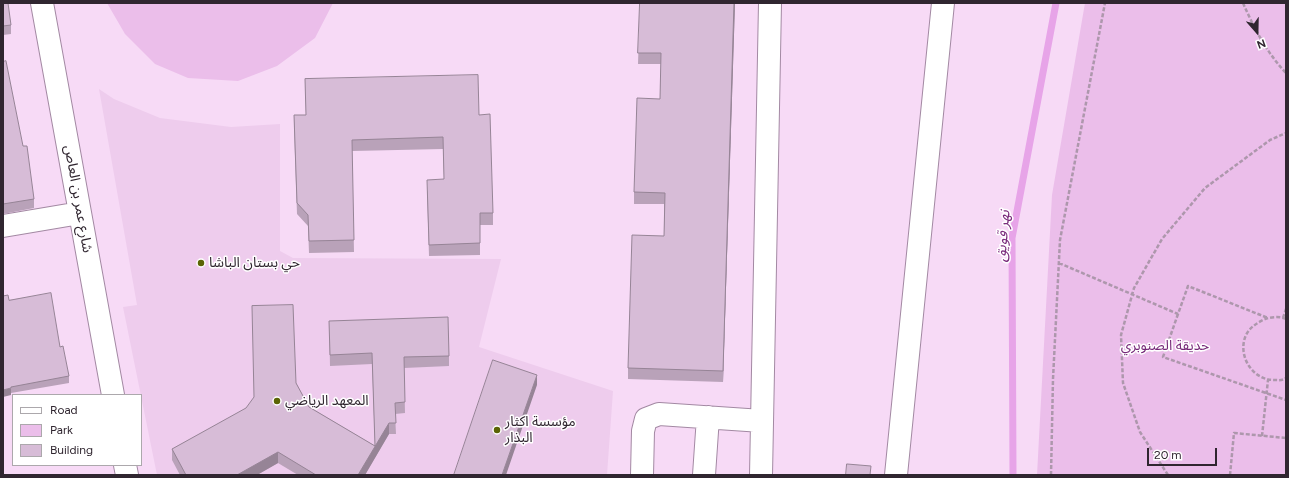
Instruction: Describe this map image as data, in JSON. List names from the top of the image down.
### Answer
{
  "streets": {
    "street": ["شارع عمر بن العاص"]
  },
  "water": ["نهر قويق"],
  "parks": ["حديقة الصنوبري"],
  "places": ["حي بستان الباشا", "المعهد الرياضي", "مؤسسة اكثار البذار"],
  "legend": ["Road", "Park", "Building"],
  "scale_bar": "20 m",
  "north": "bottom"
}
